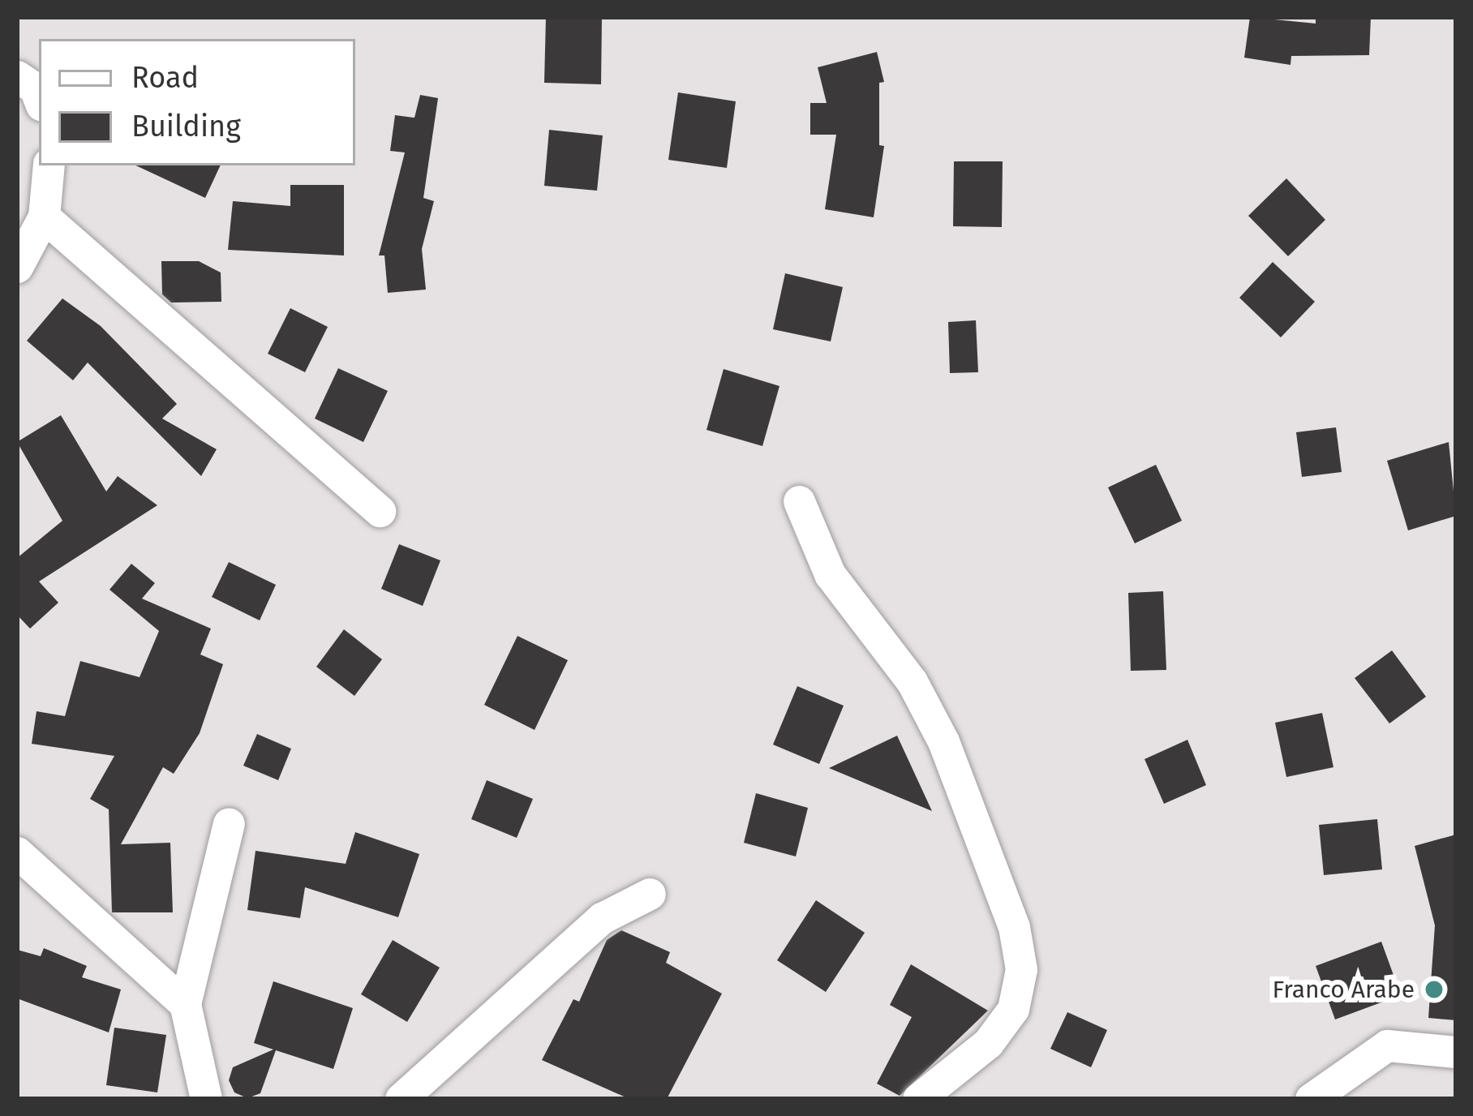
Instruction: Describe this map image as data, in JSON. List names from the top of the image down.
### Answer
{
  "places": ["Franco Arabe"],
  "legend": ["Road", "Building"]
}
